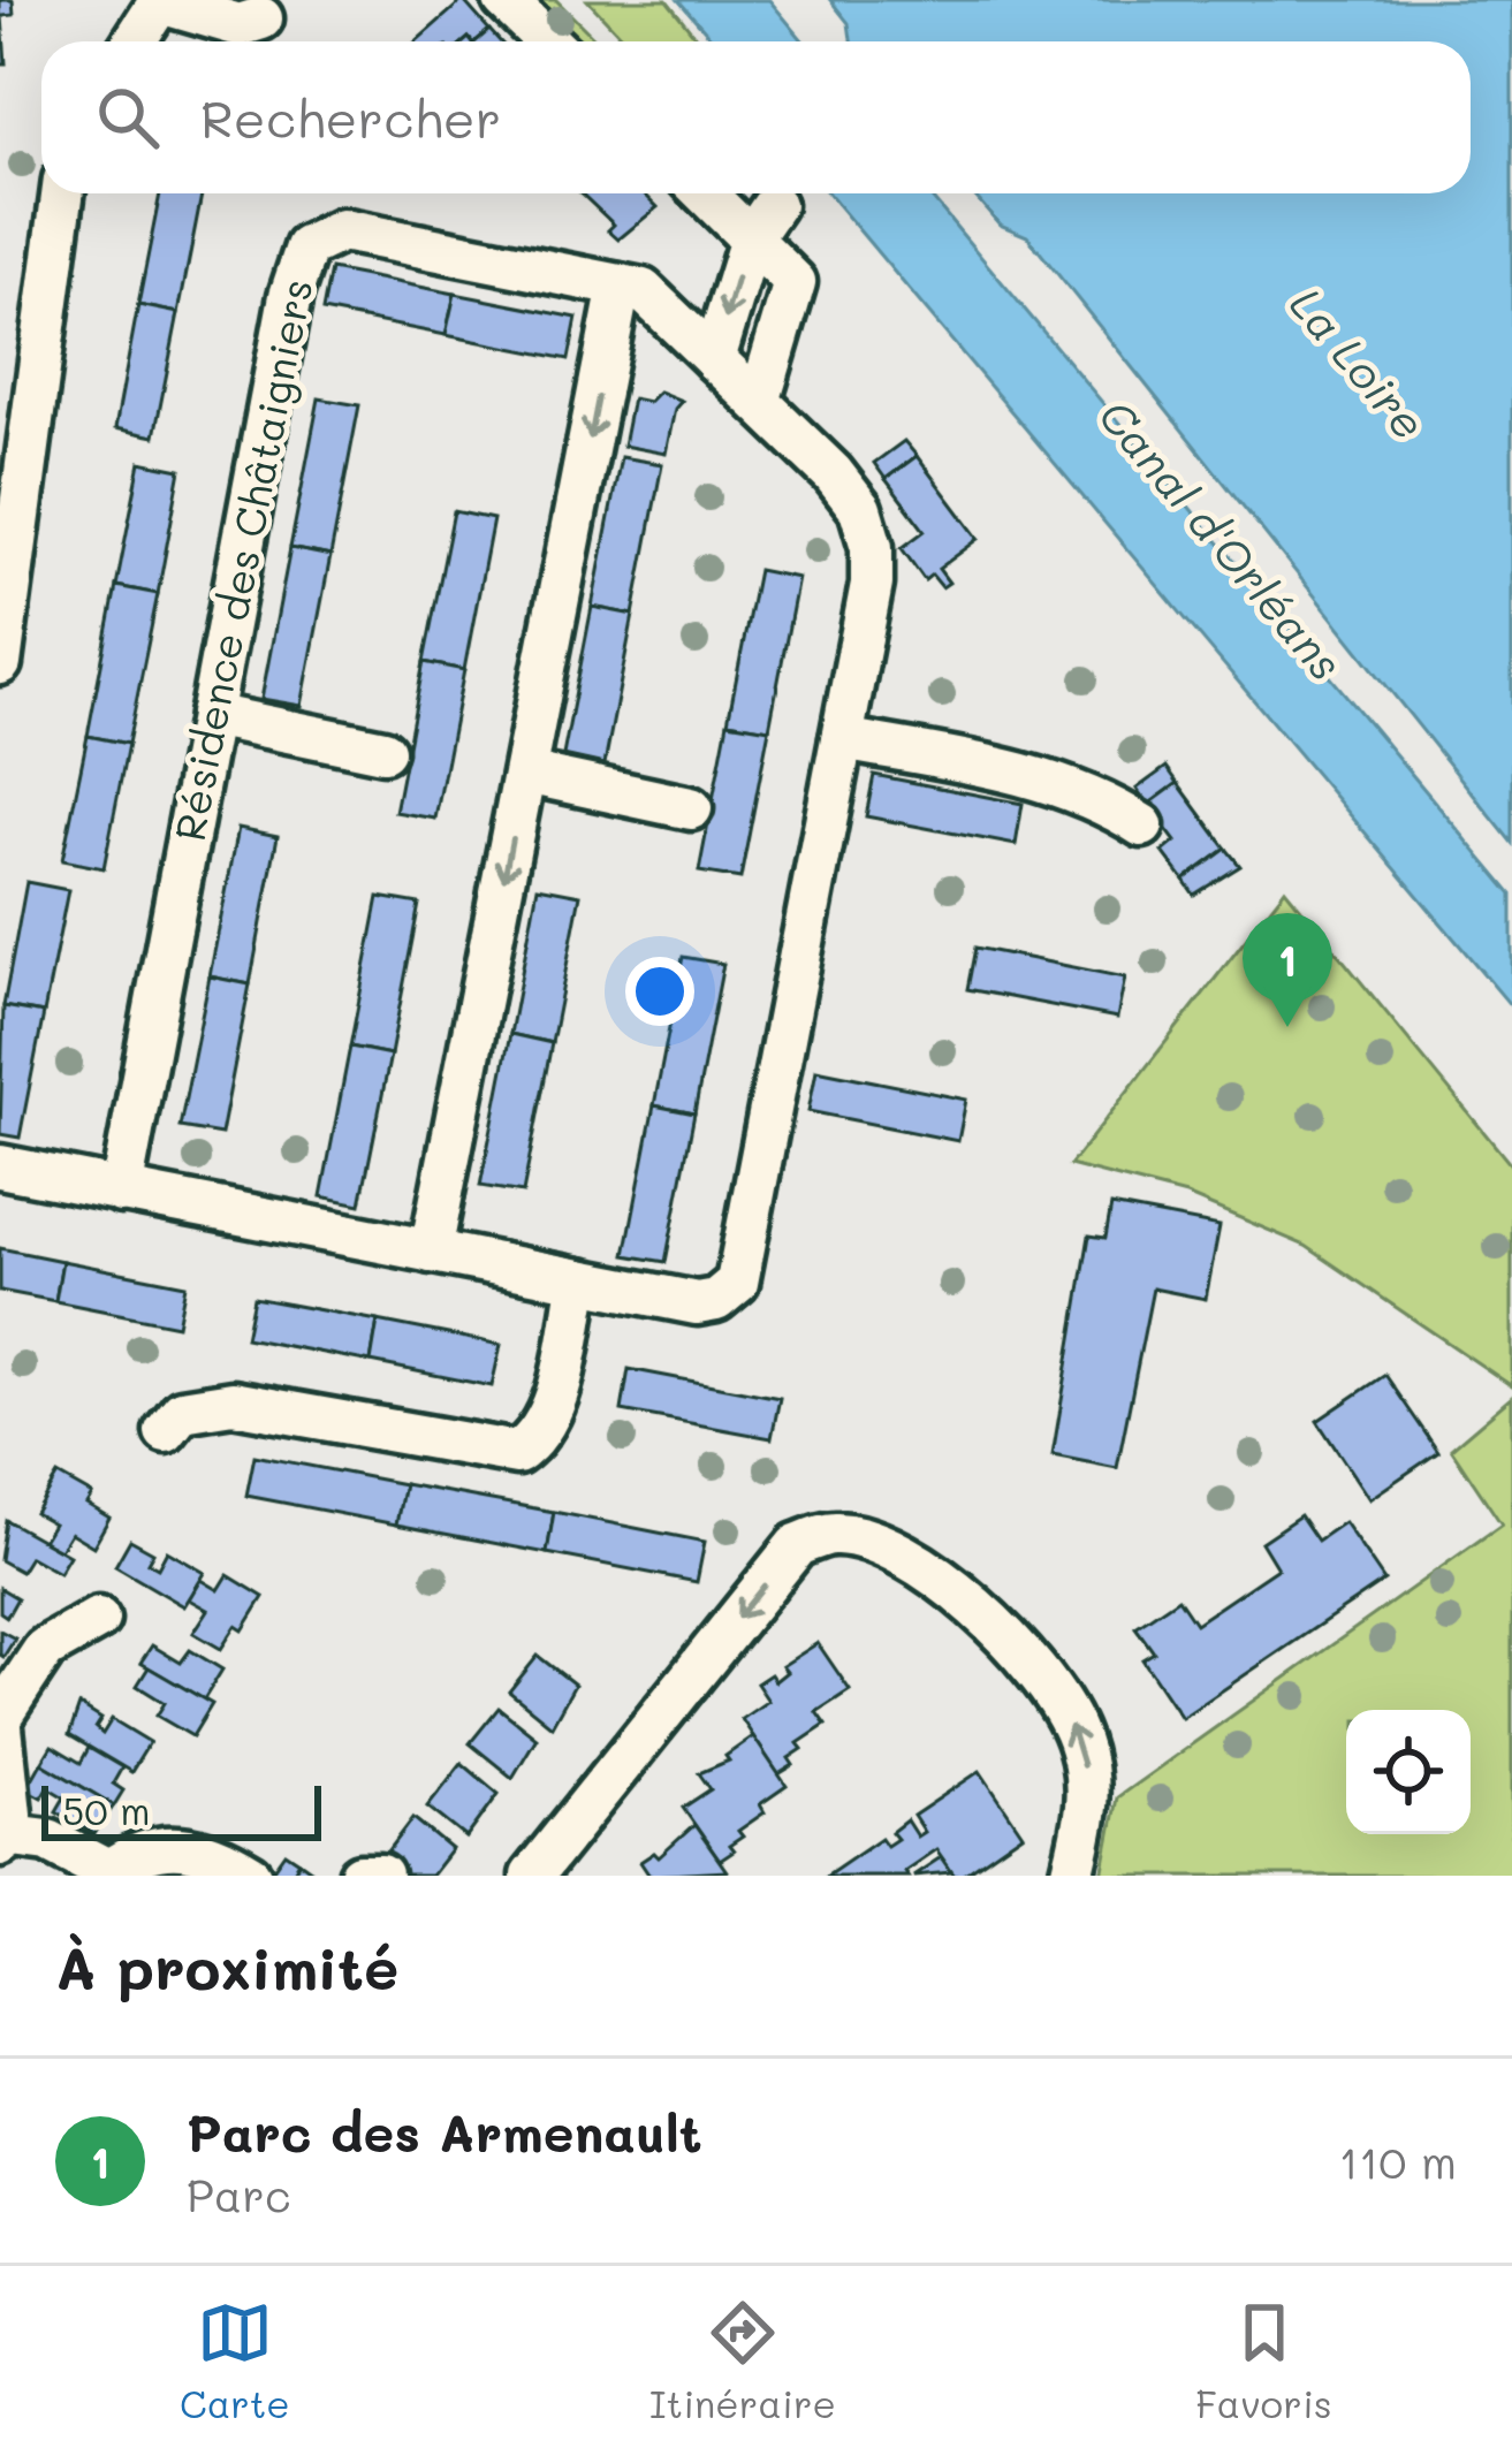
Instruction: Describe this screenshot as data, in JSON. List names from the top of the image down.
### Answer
{
  "streets": {
    "street": ["Résidence des Châtaigniers"]
  },
  "water": ["La Loire", "Canal d'Orléans"],
  "scale_bar": "50 m",
  "page": {
    "search": "Rechercher",
    "pins": "1",
    "scale": "50 m",
    "heading": "À proximité",
    "list": [
      {
        "mark": "1",
        "name": "Parc des Armenault",
        "note": "Parc",
        "value": "110 m"
      }
    ],
    "nav": ["Carte", "Itinéraire", "Favoris"]
  }
}
